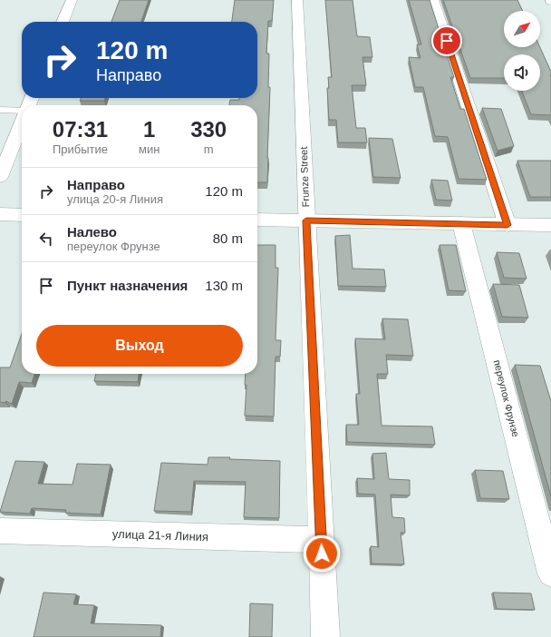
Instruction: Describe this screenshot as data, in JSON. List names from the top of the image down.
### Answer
{
  "streets": {
    "street": ["Frunze Street", "переулок Фрунзе", "улица 21-я Линия"]
  },
  "crossings": [
    ["Frunze Street", "улица 21-я Линия"]
  ],
  "north": "top right",
  "page": {
    "turn": ["120 m", "Направо"],
    "eta": [
      "07:31",
      "Прибытие",
      "1",
      "мин",
      "330",
      "m"
    ],
    "list": [
      {
        "name": "Направо",
        "note": "улица 20-я Линия",
        "value": "120 m"
      },
      {
        "name": "Налево",
        "note": "переулок Фрунзе",
        "value": "80 m"
      },
      {
        "name": "Пункт назначения",
        "value": "130 m"
      }
    ],
    "buttons": "Выход"
  }
}
